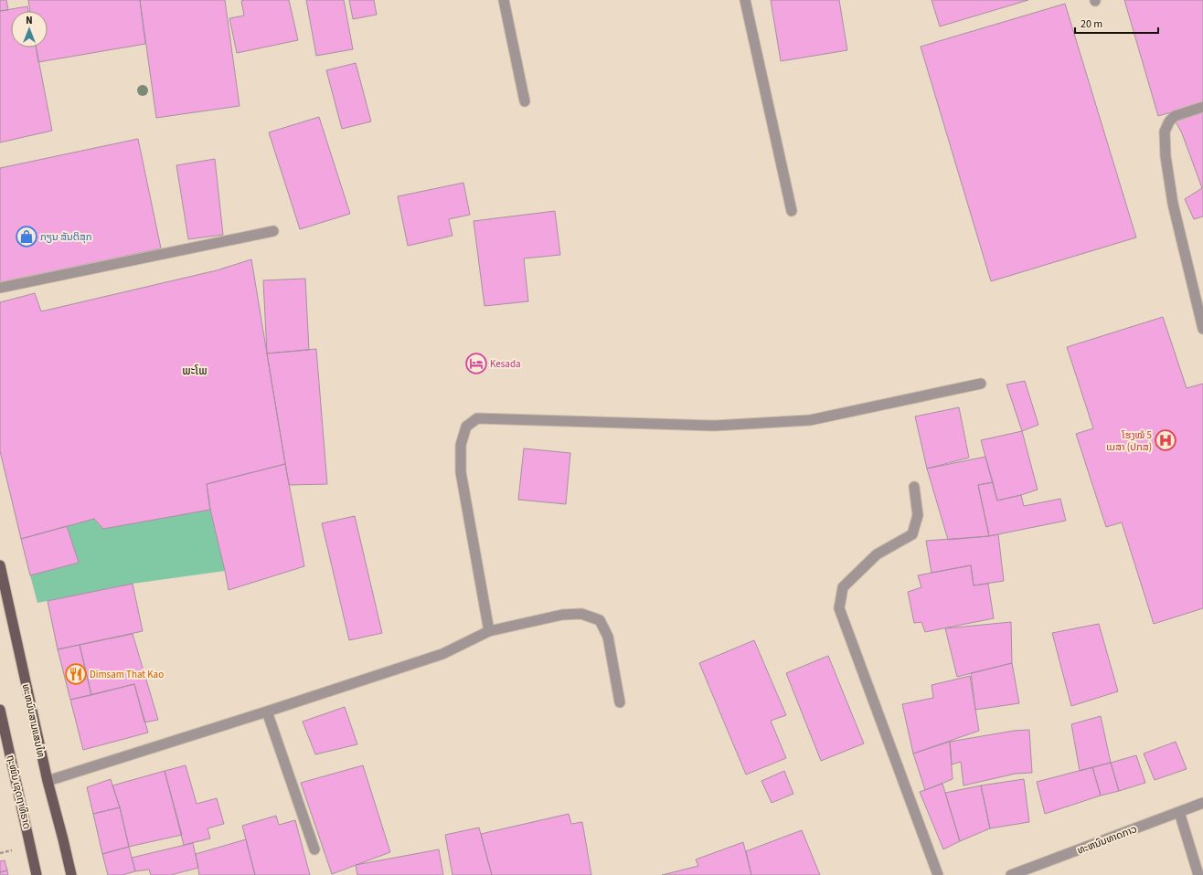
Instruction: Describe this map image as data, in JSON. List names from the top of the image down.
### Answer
{
  "streets": {
    "main road": ["ທະຫນົນສາມແສນໄທ", "ຖະໜົນ ເຊດຖາທິຣາດ"],
    "street": ["ທະຫນົນທາດກາວ"]
  },
  "districts": ["ພະໂພ"],
  "places": {
    "shop": ["ກຽນ ສັນຕິສຸກ"],
    "hotel": ["Kesada"],
    "hospital": ["ໂຮງໝໍ 5 ເມສາ (ປກສ)"],
    "restaurant": ["Dimsam That Kao"]
  },
  "scale_bar": "20 m",
  "north": "top"
}
